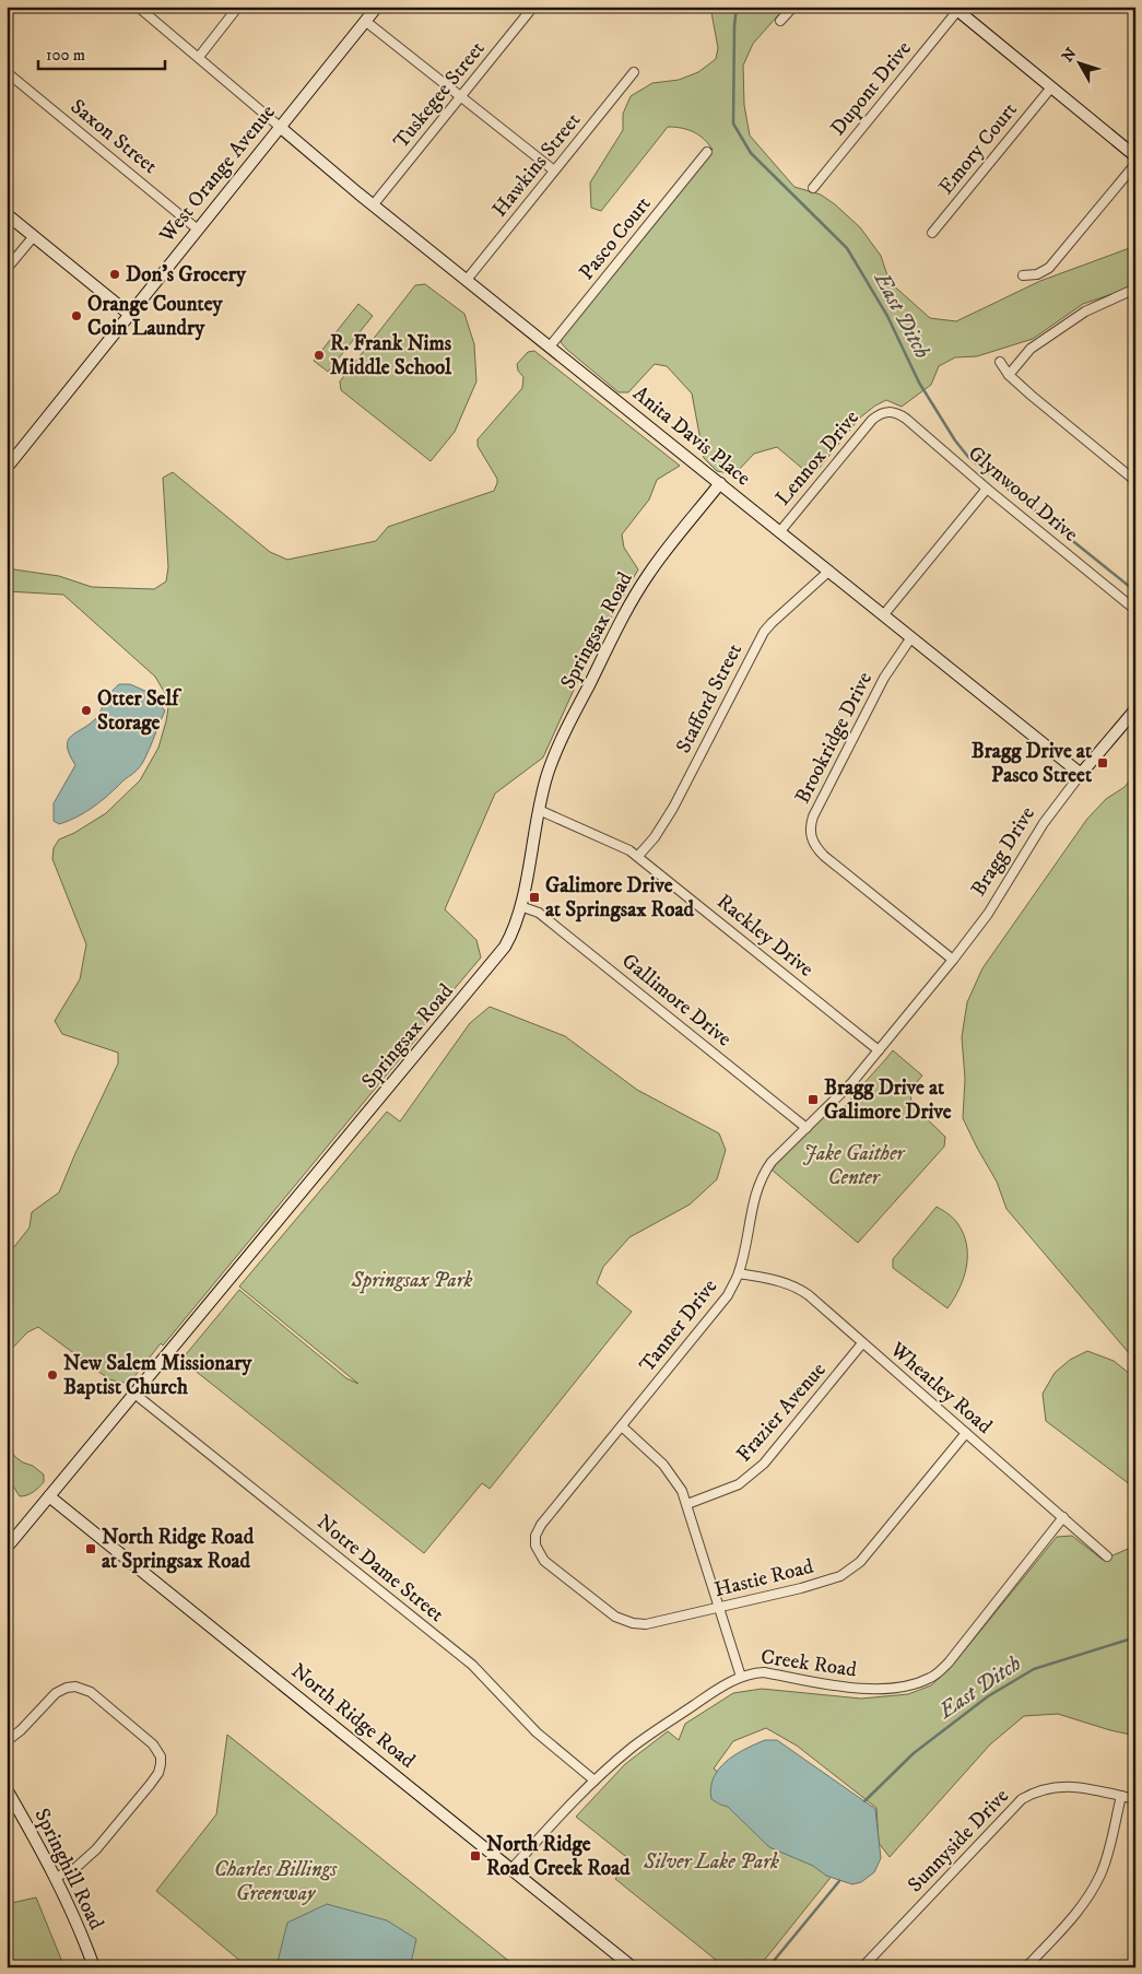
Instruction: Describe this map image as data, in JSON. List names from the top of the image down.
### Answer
{
  "streets": {
    "street": [
      "Dupont Drive",
      "Tuskegee Street",
      "Saxon Street",
      "Emory Court",
      "Hawkins Street",
      "West Orange Avenue",
      "Pasco Court",
      "Anita Davis Place",
      "Lennox Drive",
      "Glynwood Drive",
      "Springsax Road",
      "Stafford Street",
      "Brookridge Drive",
      "Bragg Drive",
      "Rackley Drive",
      "Gallimore Drive",
      "Tanner Drive",
      "Wheatley Road",
      "Frazier Avenue",
      "Notre Dame Street",
      "Hastie Road",
      "Creek Road",
      "North Ridge Road",
      "Sunnyside Drive",
      "Springhill Road"
    ]
  },
  "crossings": [
    ["Tuskegee Street", "Anita Davis Place"],
    ["Saxon Street", "West Orange Avenue"],
    ["Hawkins Street", "Anita Davis Place"],
    ["West Orange Avenue", "Anita Davis Place"],
    ["Pasco Court", "Anita Davis Place"],
    ["Anita Davis Place", "Lennox Drive"],
    ["Anita Davis Place", "Springsax Road"],
    ["Anita Davis Place", "Stafford Street"],
    ["Anita Davis Place", "Brookridge Drive"],
    ["Anita Davis Place", "Bragg Drive"],
    ["Lennox Drive", "Glynwood Drive"],
    ["Springsax Road", "Rackley Drive"],
    ["Springsax Road", "Gallimore Drive"],
    ["Springsax Road", "Notre Dame Street"],
    ["Springsax Road", "North Ridge Road"],
    ["Stafford Street", "Rackley Drive"],
    ["Brookridge Drive", "Tanner Drive"],
    ["Bragg Drive", "Tanner Drive"],
    ["Rackley Drive", "Tanner Drive"],
    ["Gallimore Drive", "Tanner Drive"],
    ["Tanner Drive", "Wheatley Road"],
    ["Tanner Drive", "Hastie Road"],
    ["Wheatley Road", "Frazier Avenue"],
    ["Wheatley Road", "Hastie Road"],
    ["Wheatley Road", "Creek Road"],
    ["Notre Dame Street", "Creek Road"],
    ["Creek Road", "North Ridge Road"]
  ],
  "water": ["East Ditch"],
  "parks": [
    "Jake Gaither Center",
    "Springsax Park",
    "Silver Lake Park",
    "Charles Billings Greenway"
  ],
  "places": {
    "other": [
      "Don's Grocery",
      "Orange Countey Coin Laundry",
      "R. Frank Nims Middle School",
      "Otter Self Storage",
      "New Salem Missionary Baptist Church"
    ],
    "transit": [
      "Bragg Drive at Pasco Street",
      "Galimore Drive at Springsax Road",
      "Bragg Drive at Galimore Drive",
      "North Ridge Road at Springsax Road",
      "North Ridge Road Creek Road"
    ]
  },
  "scale_bar": "100 m",
  "north": "top left"
}
